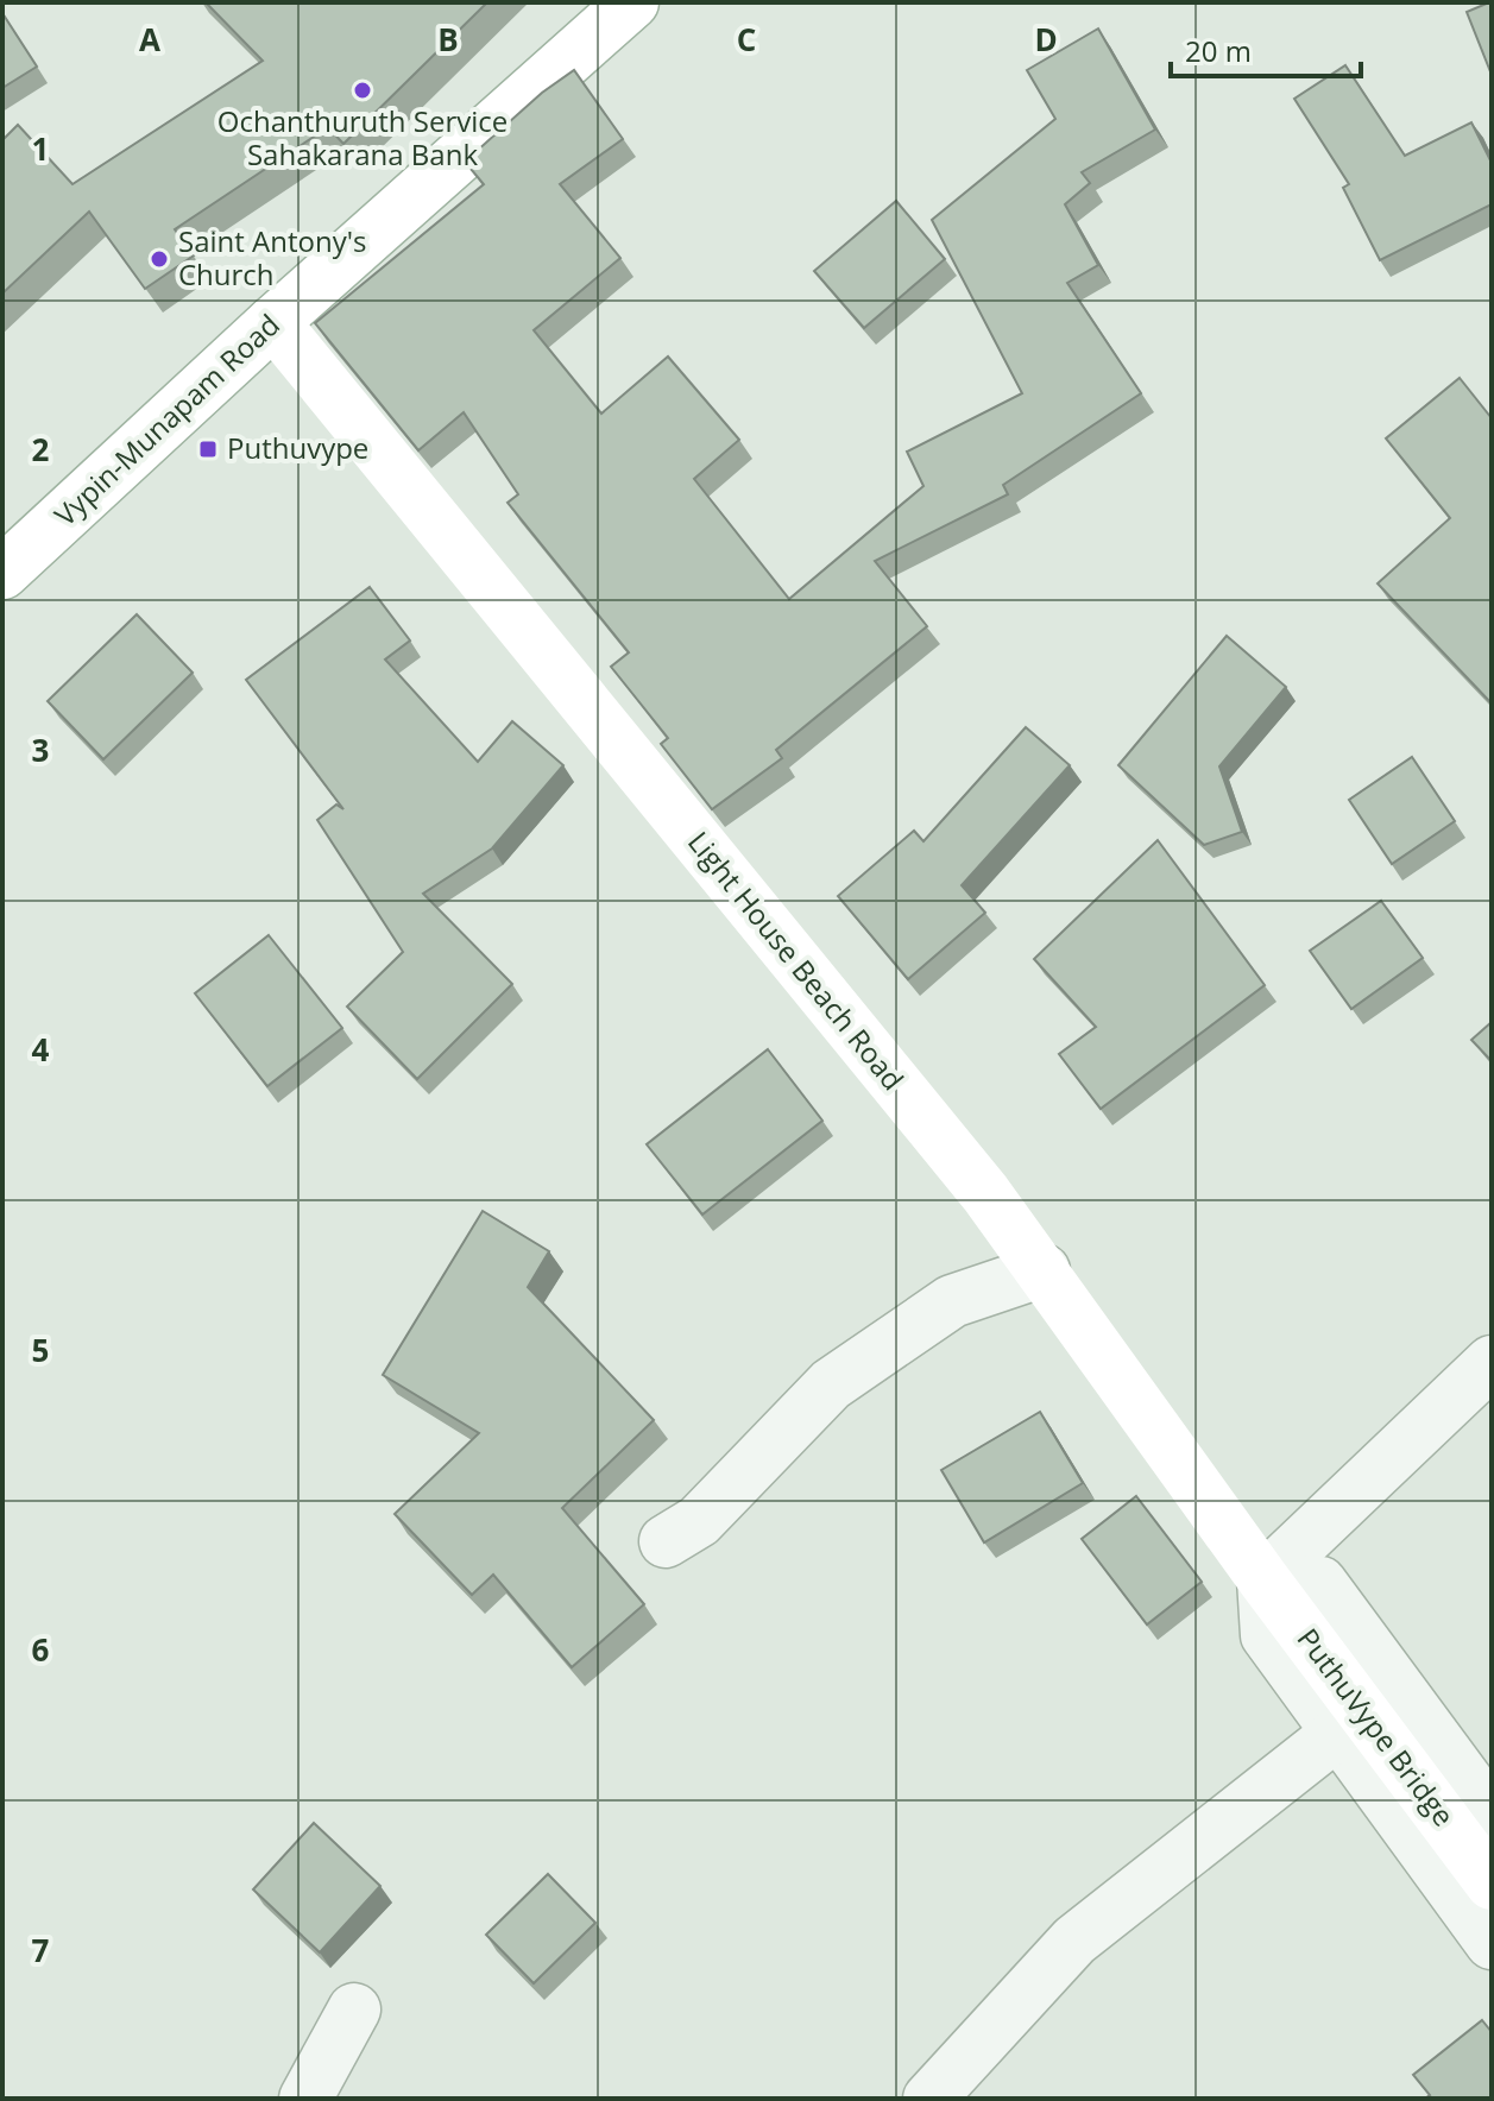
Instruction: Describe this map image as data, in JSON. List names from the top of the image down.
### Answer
{
  "streets": {
    "main road": ["Vypin-Munapam Road", "Light House Beach Road", "PuthuVype Bridge"]
  },
  "crossings": [
    ["Vypin-Munapam Road", "Light House Beach Road"],
    ["Light House Beach Road", "PuthuVype Bridge"]
  ],
  "places": {
    "other": ["Ochanthuruth Service Sahakarana Bank", "Saint Antony's Church"],
    "transit": ["Puthuvype"]
  },
  "scale_bar": "20 m",
  "grid": {
    "columns": [
      "A",
      "B",
      "C",
      "D"
    ],
    "rows": [
      "1",
      "2",
      "3",
      "4",
      "5",
      "6",
      "7"
    ]
  }
}
